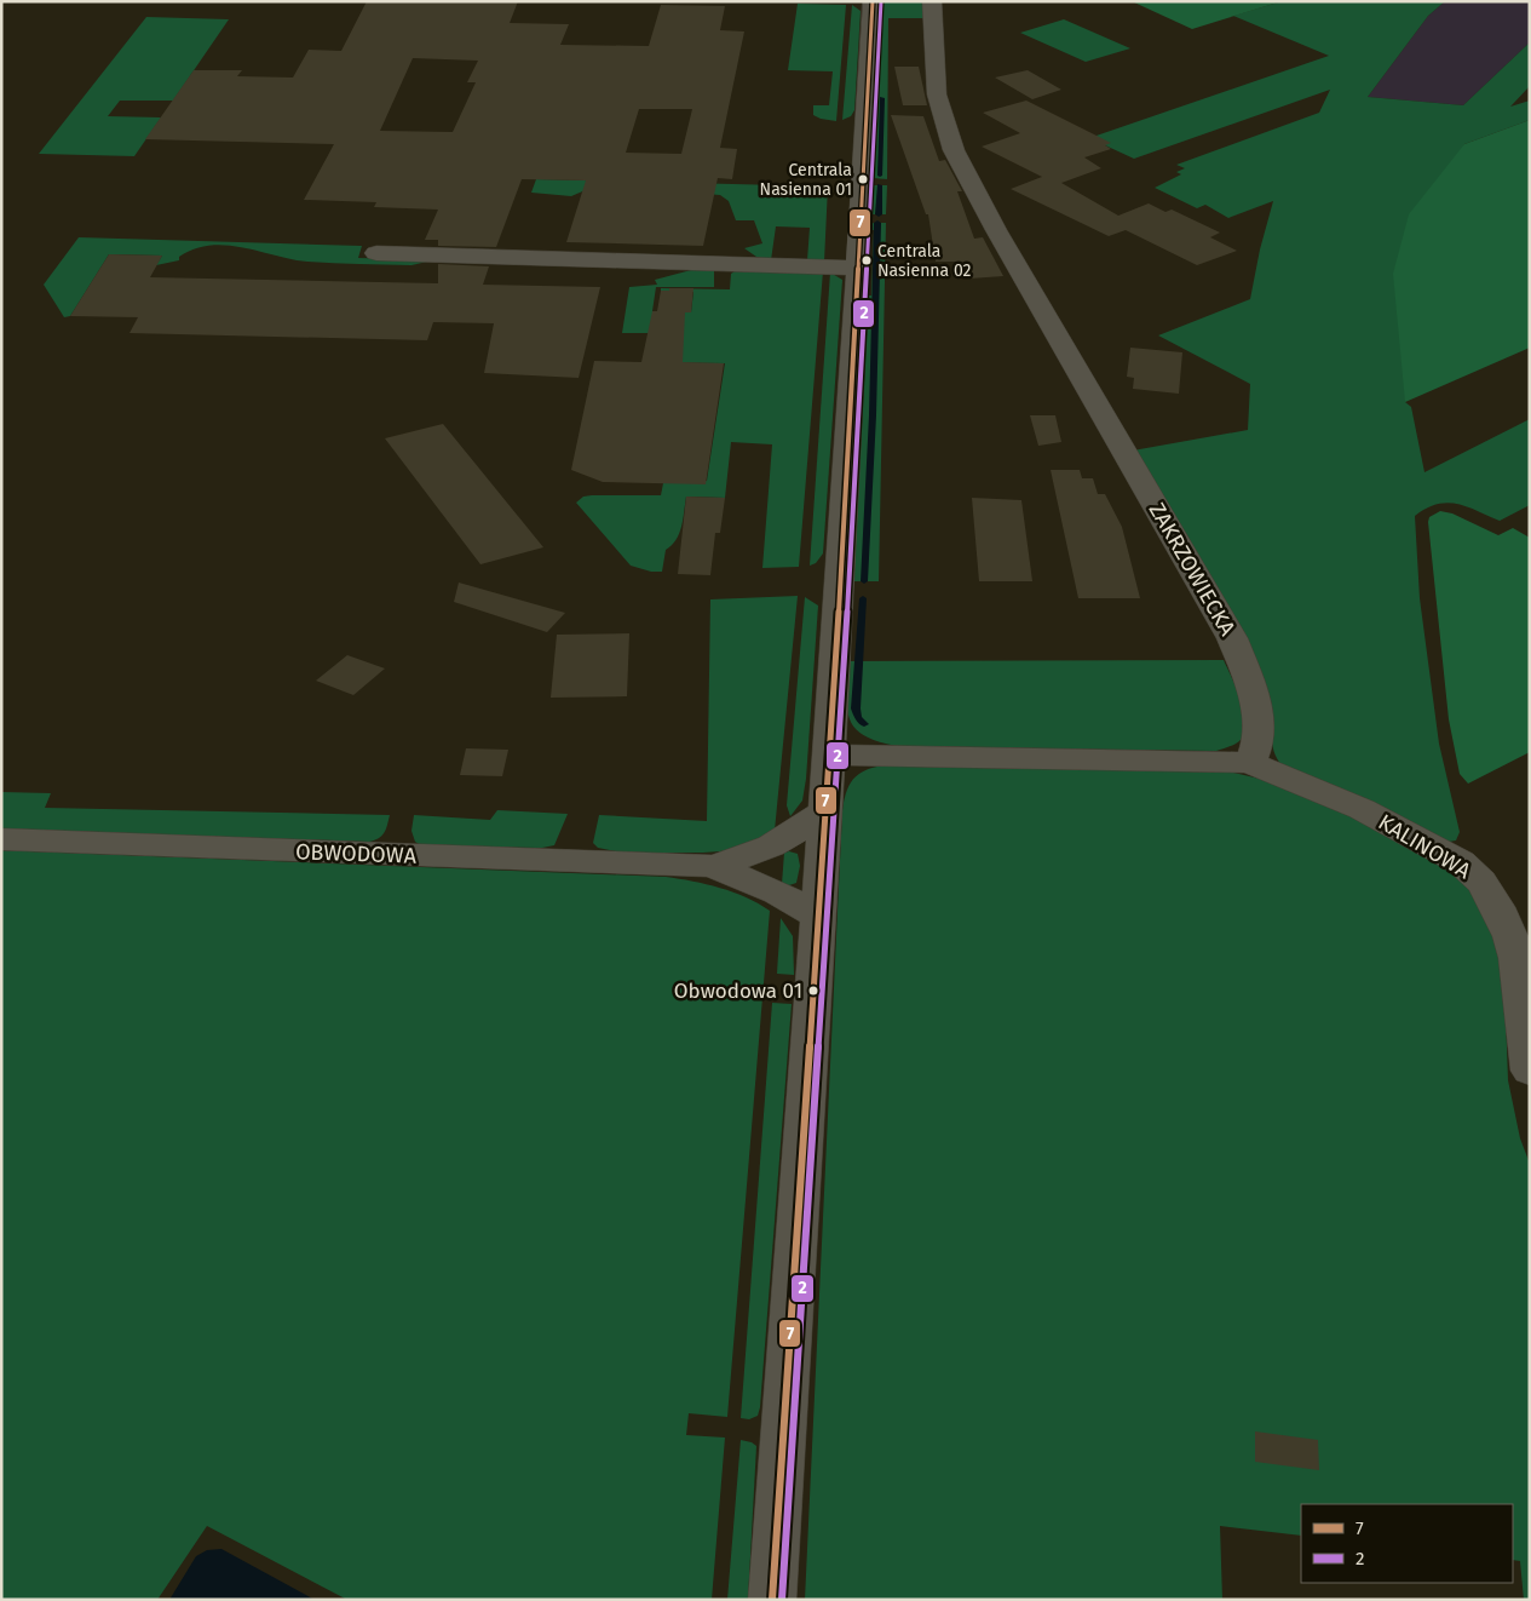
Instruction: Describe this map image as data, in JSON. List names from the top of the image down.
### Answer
{
  "streets": {
    "street": ["ZAKRZOWIECKA", "KALINOWA", "OBWODOWA"]
  },
  "crossings": [
    ["ZAKRZOWIECKA", "KALINOWA"]
  ],
  "places": ["Centrala Nasienna 01", "Centrala Nasienna 02", "Obwodowa 01"],
  "lines": ["transit line 7", "transit line 2"],
  "legend": ["7", "2"]
}
